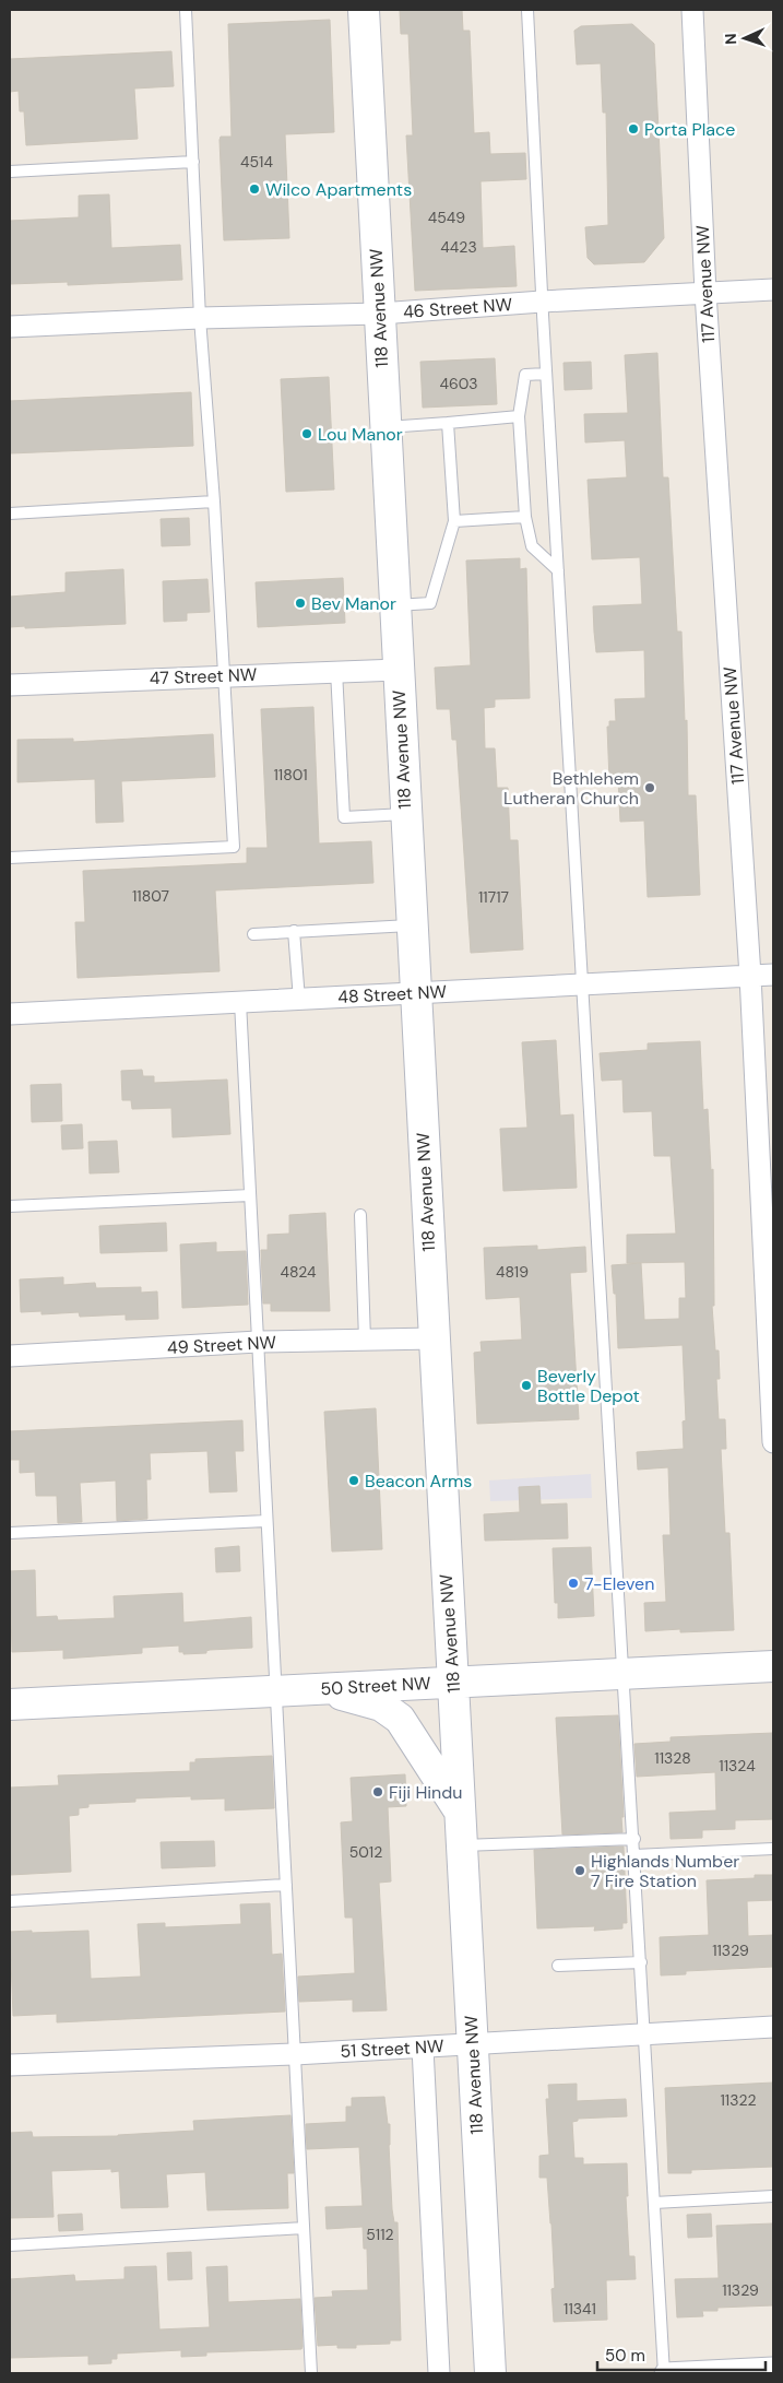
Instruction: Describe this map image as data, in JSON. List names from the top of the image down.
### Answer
{
  "streets": {
    "main road": ["118 Avenue NW", "50 Street NW"],
    "street": [
      "117 Avenue NW",
      "46 Street NW",
      "47 Street NW",
      "48 Street NW",
      "49 Street NW",
      "51 Street NW"
    ]
  },
  "crossings": [
    ["117 Avenue NW", "46 Street NW"],
    ["117 Avenue NW", "48 Street NW"],
    ["118 Avenue NW", "46 Street NW"],
    ["118 Avenue NW", "47 Street NW"],
    ["118 Avenue NW", "48 Street NW"],
    ["118 Avenue NW", "49 Street NW"],
    ["118 Avenue NW", "50 Street NW"],
    ["118 Avenue NW", "51 Street NW"]
  ],
  "places": [
    "Porta Place",
    "Wilco Apartments",
    "Lou Manor",
    "Bev Manor",
    "Bethlehem Lutheran Church",
    "Beverly Bottle Depot",
    "Beacon Arms",
    "7-Eleven",
    "Fiji Hindu",
    "Highlands Number 7 Fire Station"
  ],
  "house_numbers": [
    "4514",
    "4549",
    "4423",
    "4603",
    "11801",
    "11807",
    "11717",
    "4824",
    "4819",
    "11328",
    "11324",
    "5012",
    "11329",
    "11322",
    "5112",
    "11329",
    "11341"
  ],
  "scale_bar": "50 m",
  "north": "left"
}
